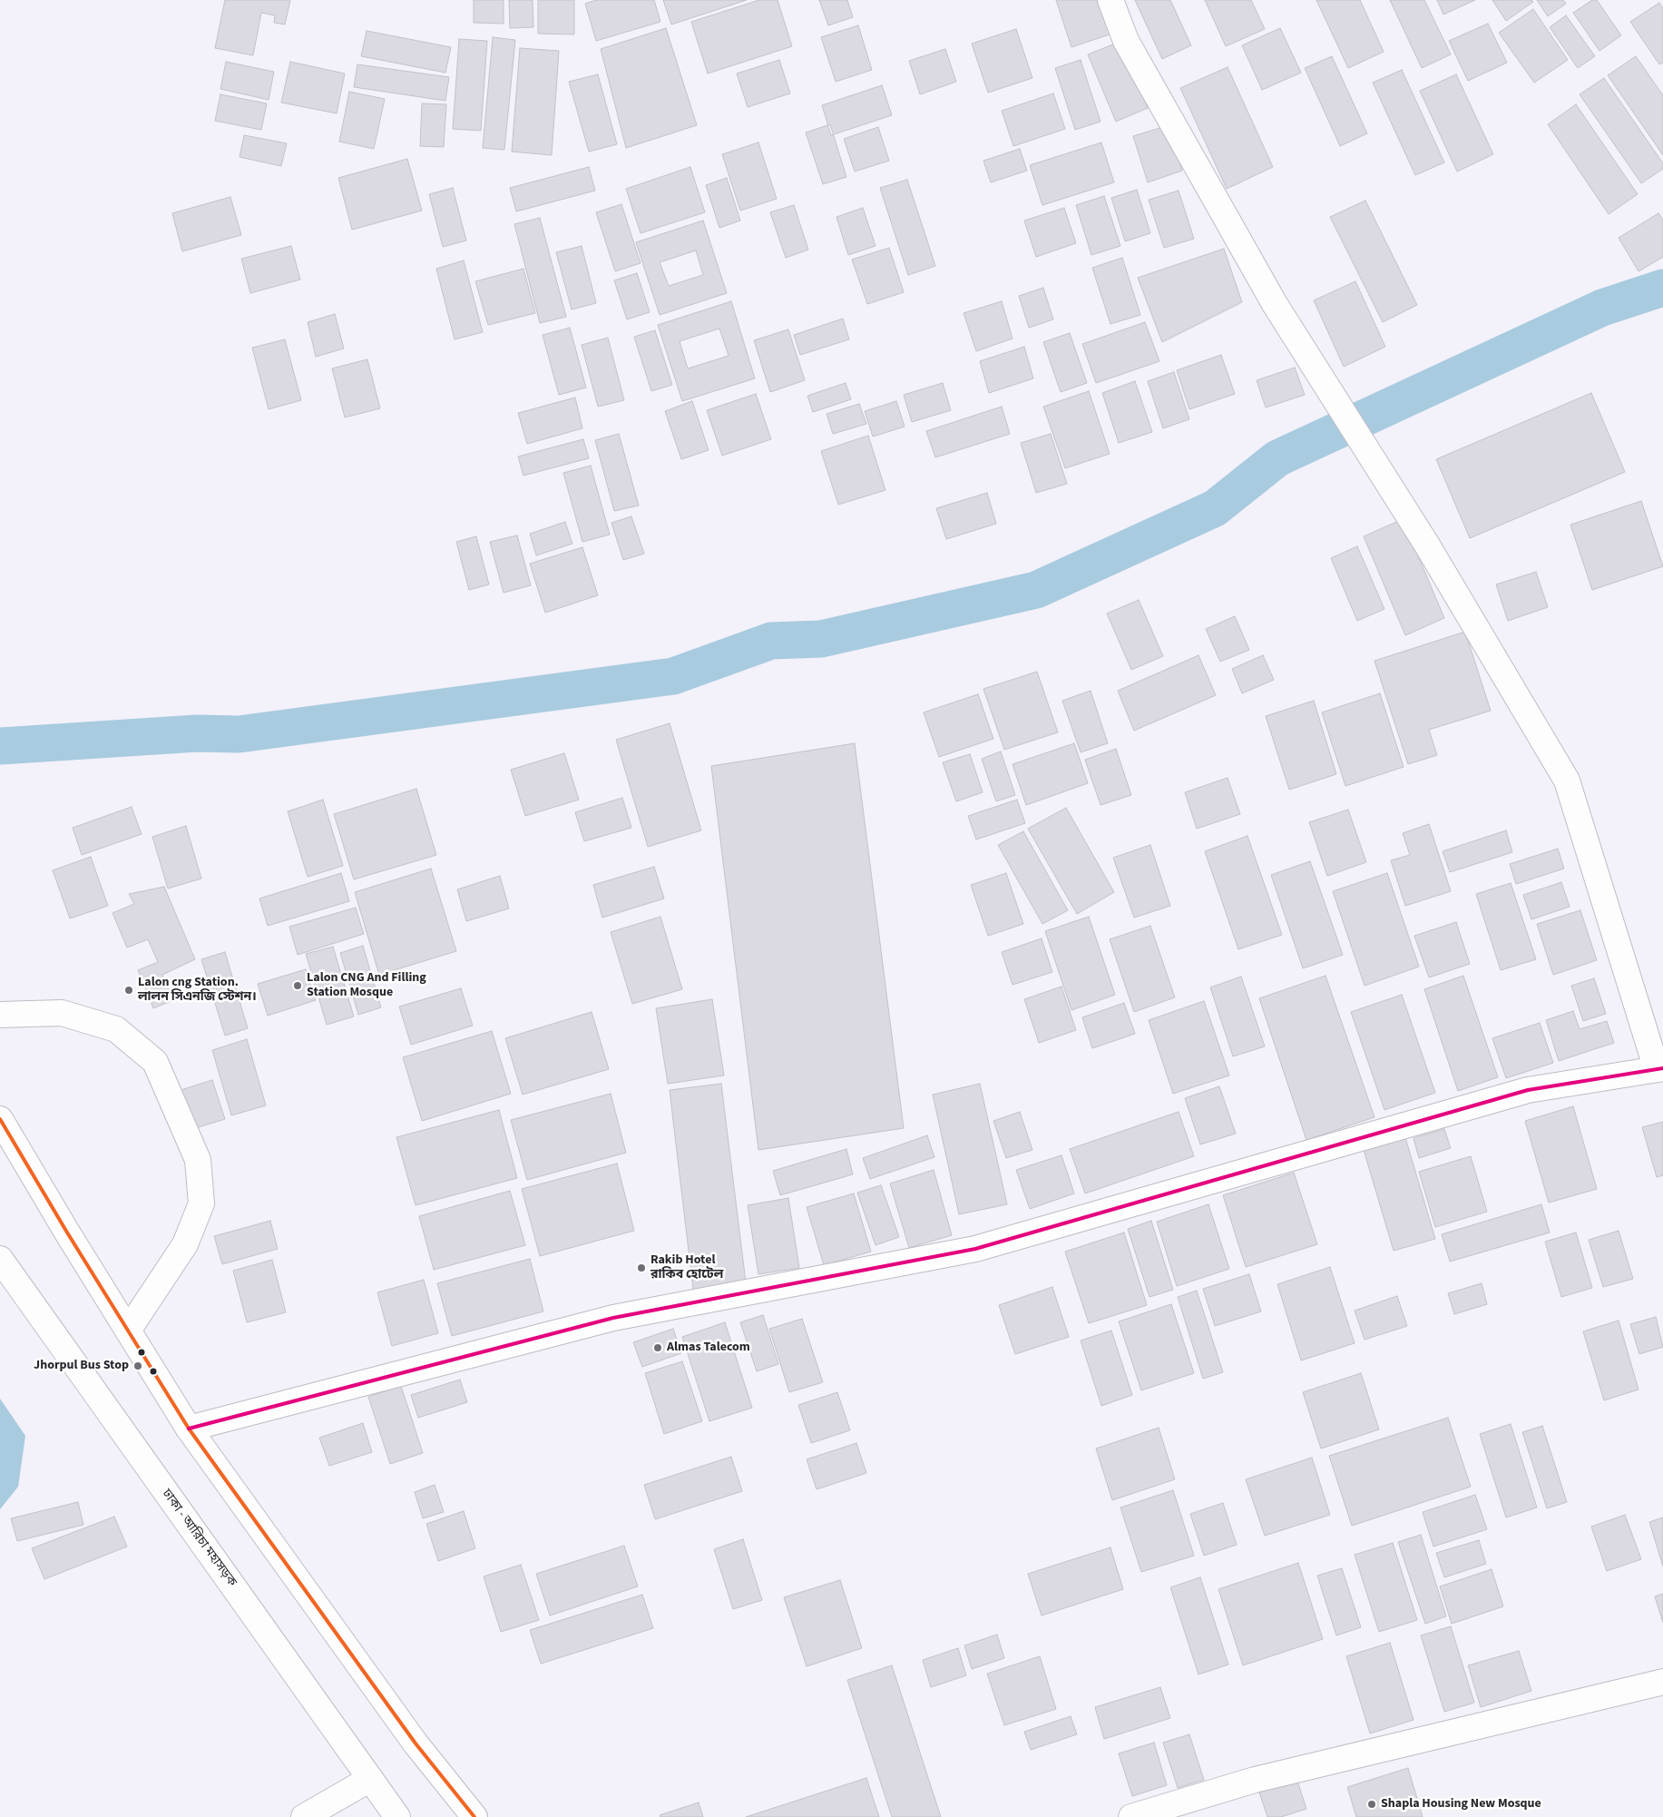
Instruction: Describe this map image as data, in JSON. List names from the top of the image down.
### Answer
{
  "streets": {
    "main road": ["ঢাকা - আরিচা মহাসড়ক"]
  },
  "places": [
    "Lalon CNG And Filling Station Mosque",
    "Lalon cng Station. লালন সিএনজি স্টেশন।",
    "Rakib Hotel রাকিব হোটেল",
    "Almas Talecom",
    "Jhorpul Bus Stop",
    "Shapla Housing New Mosque"
  ]
}
